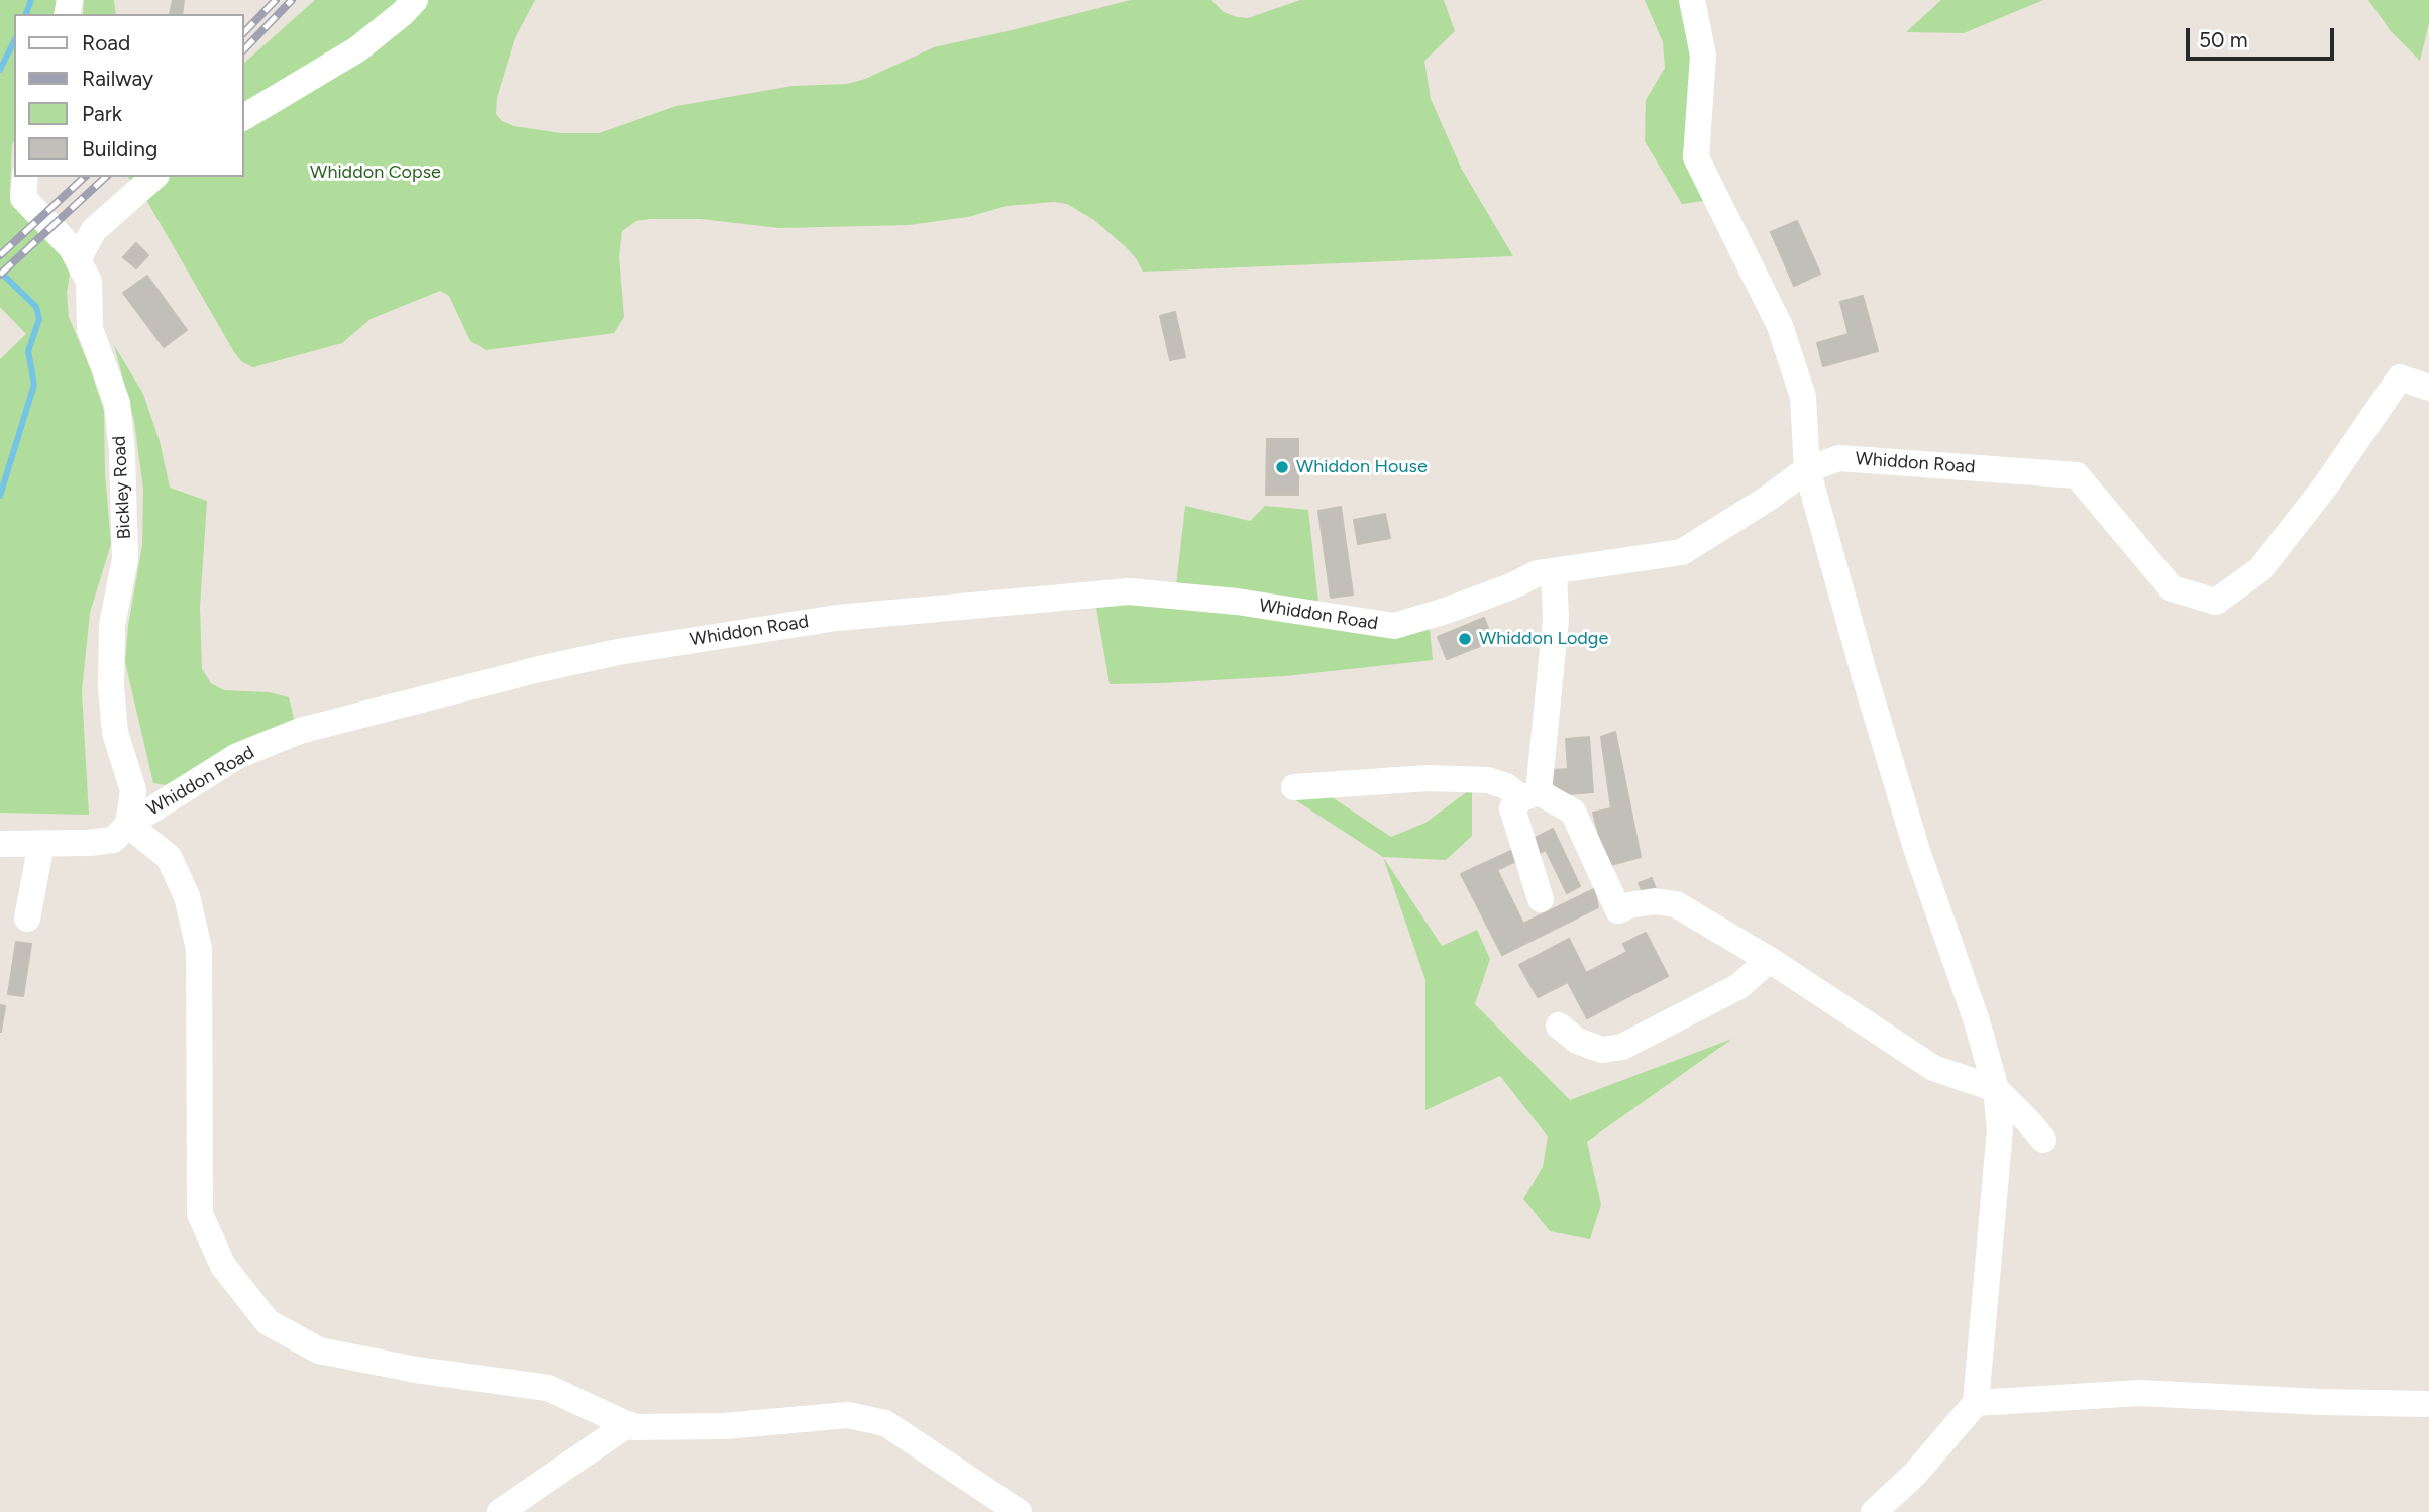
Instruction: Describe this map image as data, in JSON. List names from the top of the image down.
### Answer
{
  "streets": {
    "street": ["Whiddon Road", "Bickley Road"]
  },
  "crossings": [
    ["Whiddon Road", "Bickley Road"]
  ],
  "parks": ["Whiddon Copse"],
  "places": ["Whiddon House", "Whiddon Lodge"],
  "legend": [
    "Road",
    "Railway",
    "Park",
    "Building"
  ],
  "scale_bar": "50 m"
}
